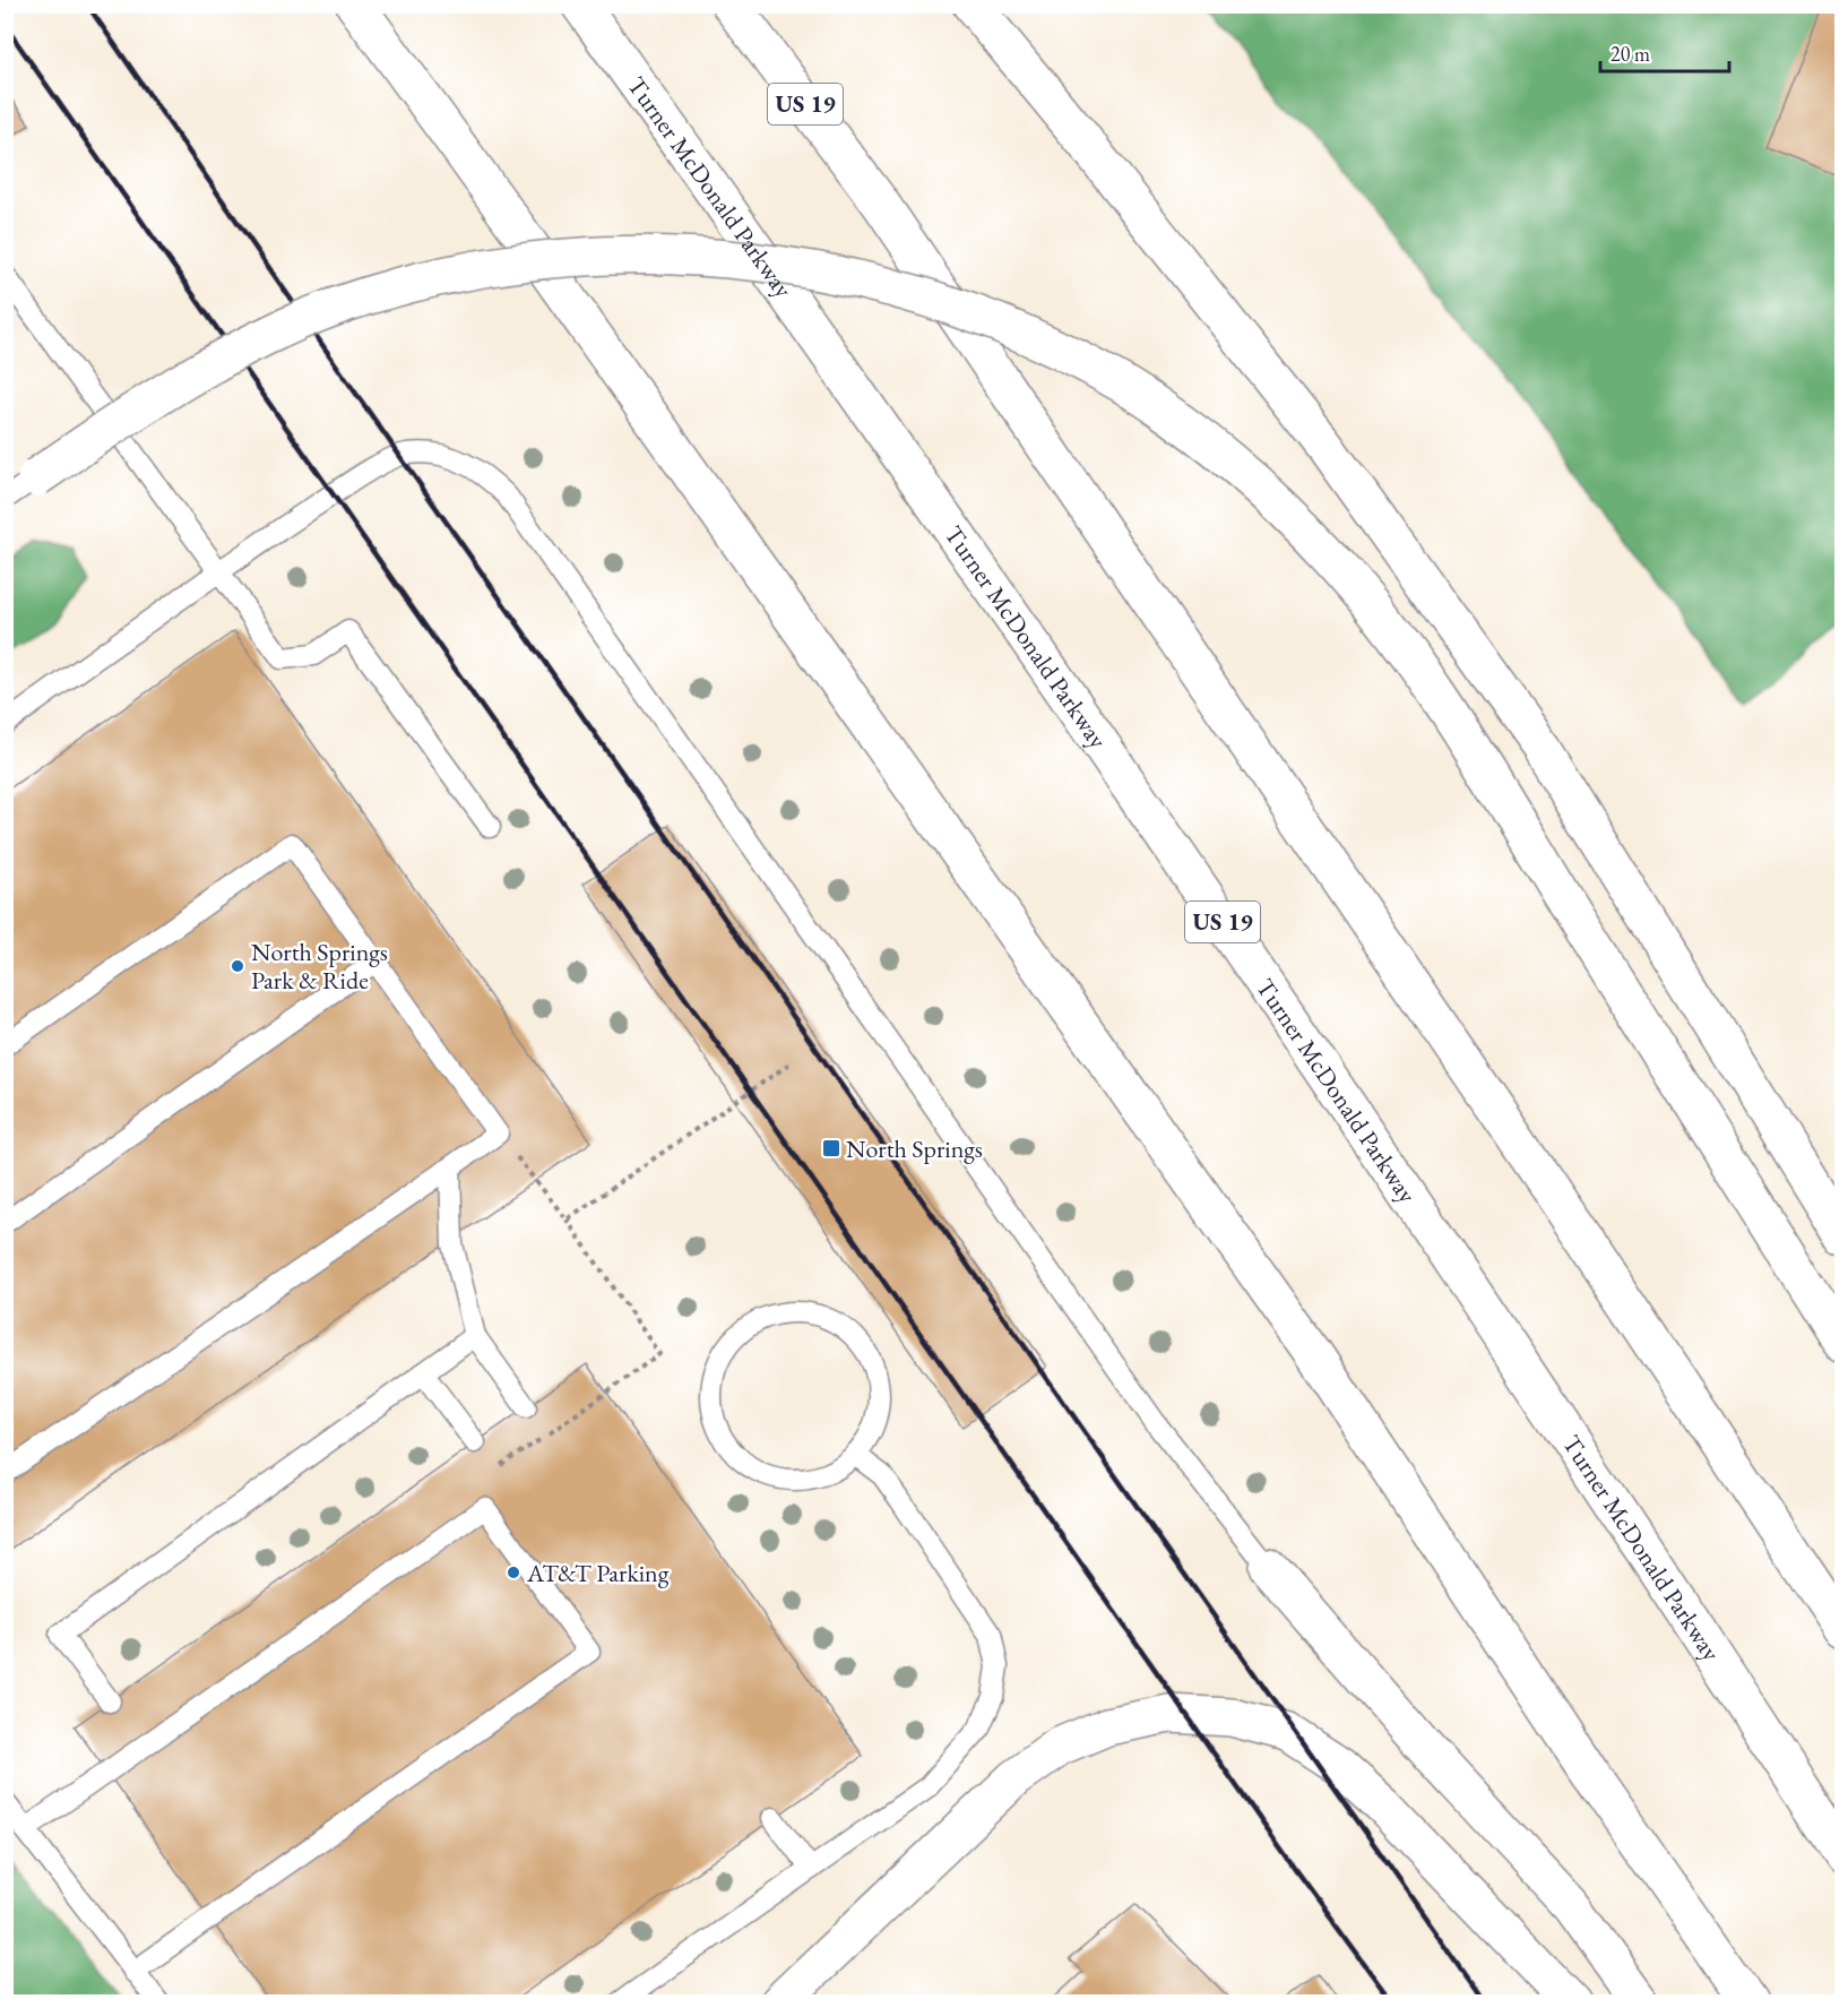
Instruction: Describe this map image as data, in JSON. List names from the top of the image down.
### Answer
{
  "streets": {
    "highway": ["US 19", "Turner McDonald Parkway"]
  },
  "places": {
    "other": ["North Springs Park & Ride", "AT&T Parking"],
    "transit": ["North Springs"]
  },
  "scale_bar": "20 m"
}
